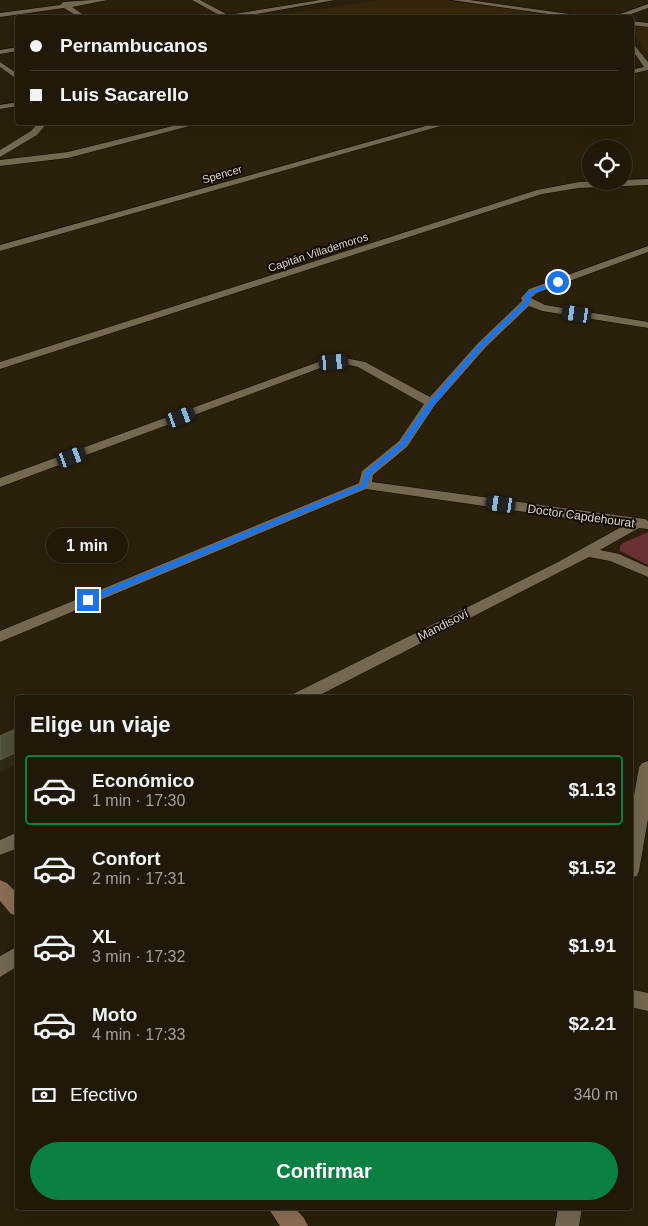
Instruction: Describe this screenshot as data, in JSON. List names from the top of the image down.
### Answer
{
  "streets": {
    "street": [
      "Spencer",
      "Capitán Villademoros",
      "Doctor Capdehourat",
      "Mandisoví"
    ]
  },
  "crossings": [
    ["Doctor Capdehourat", "Mandisoví"]
  ],
  "page": {
    "banner": ["Pernambucanos", "Luis Sacarello"],
    "bubble": "1 min",
    "heading": "Elige un viaje",
    "list": [
      {
        "name": "Económico",
        "note": "1 min · 17:30",
        "value": "$1.13"
      },
      {
        "name": "Confort",
        "note": "2 min · 17:31",
        "value": "$1.52"
      },
      {
        "name": "XL",
        "note": "3 min · 17:32",
        "value": "$1.91"
      },
      {
        "name": "Moto",
        "note": "4 min · 17:33",
        "value": "$2.21"
      }
    ],
    "pay": ["Efectivo", "340 m"],
    "buttons": "Confirmar"
  }
}
